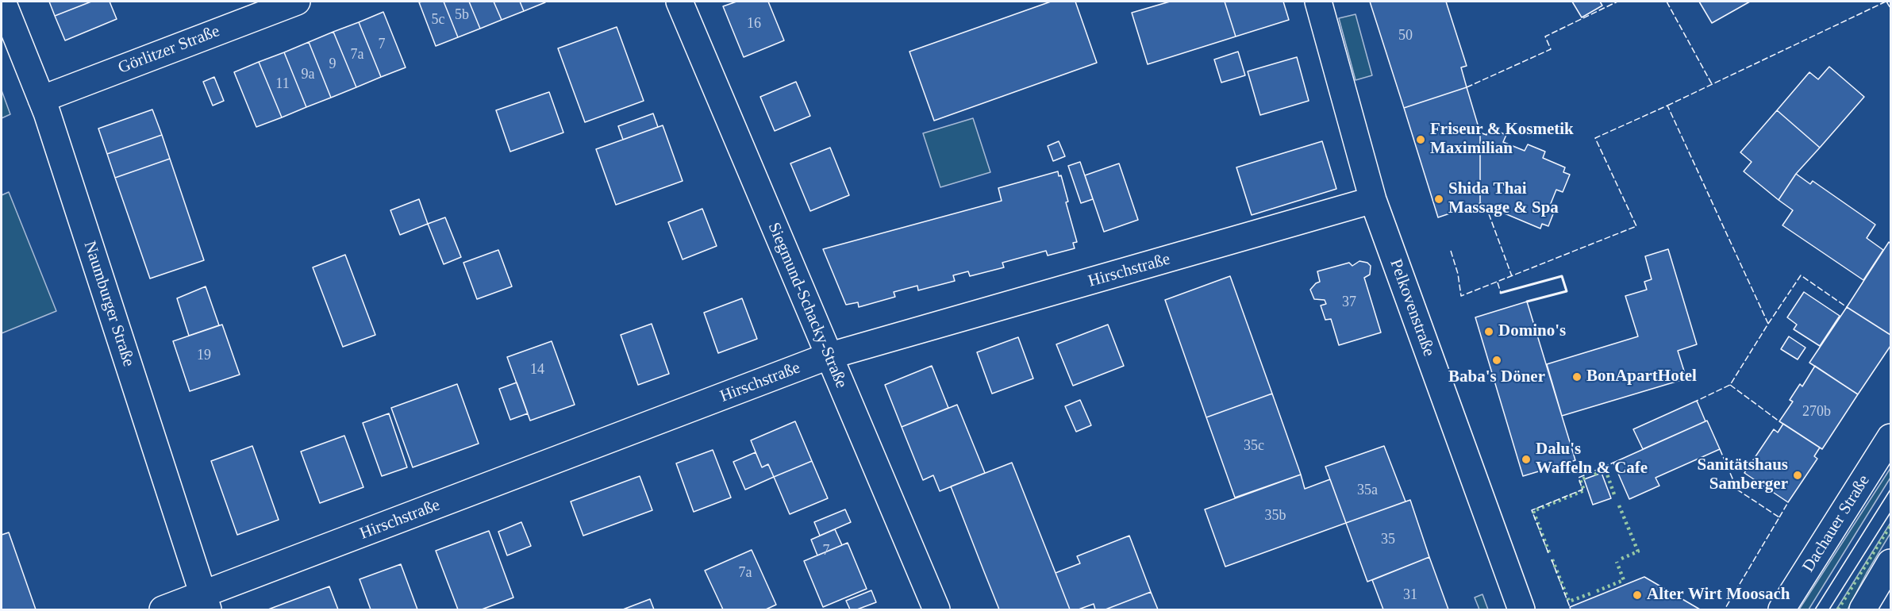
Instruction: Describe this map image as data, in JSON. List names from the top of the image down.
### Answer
{
  "streets": {
    "street": [
      "Görlitzer Straße",
      "Hirschstraße",
      "Naumburger Straße",
      "Siegmund-Schacky-Straße",
      "Pelkovenstraße",
      "Dachauer Straße"
    ]
  },
  "crossings": [
    ["Görlitzer Straße", "Naumburger Straße"],
    ["Hirschstraße", "Naumburger Straße"],
    ["Hirschstraße", "Siegmund-Schacky-Straße"],
    ["Hirschstraße", "Pelkovenstraße"]
  ],
  "places": [
    "Friseur & Kosmetik Maximilian",
    "Shida Thai Massage & Spa",
    "Domino's",
    "Baba's Döner",
    "BonApartHotel",
    "Dalu's Waffeln & Cafe",
    "Sanitätshaus Samberger",
    "Alter Wirt Moosach"
  ],
  "house_numbers": [
    "5b",
    "5c",
    "16",
    "50",
    "7",
    "7a",
    "9",
    "9a",
    "11",
    "37",
    "19",
    "14",
    "270b",
    "35c",
    "35a",
    "35b",
    "35",
    "7",
    "7a",
    "31"
  ]
}
